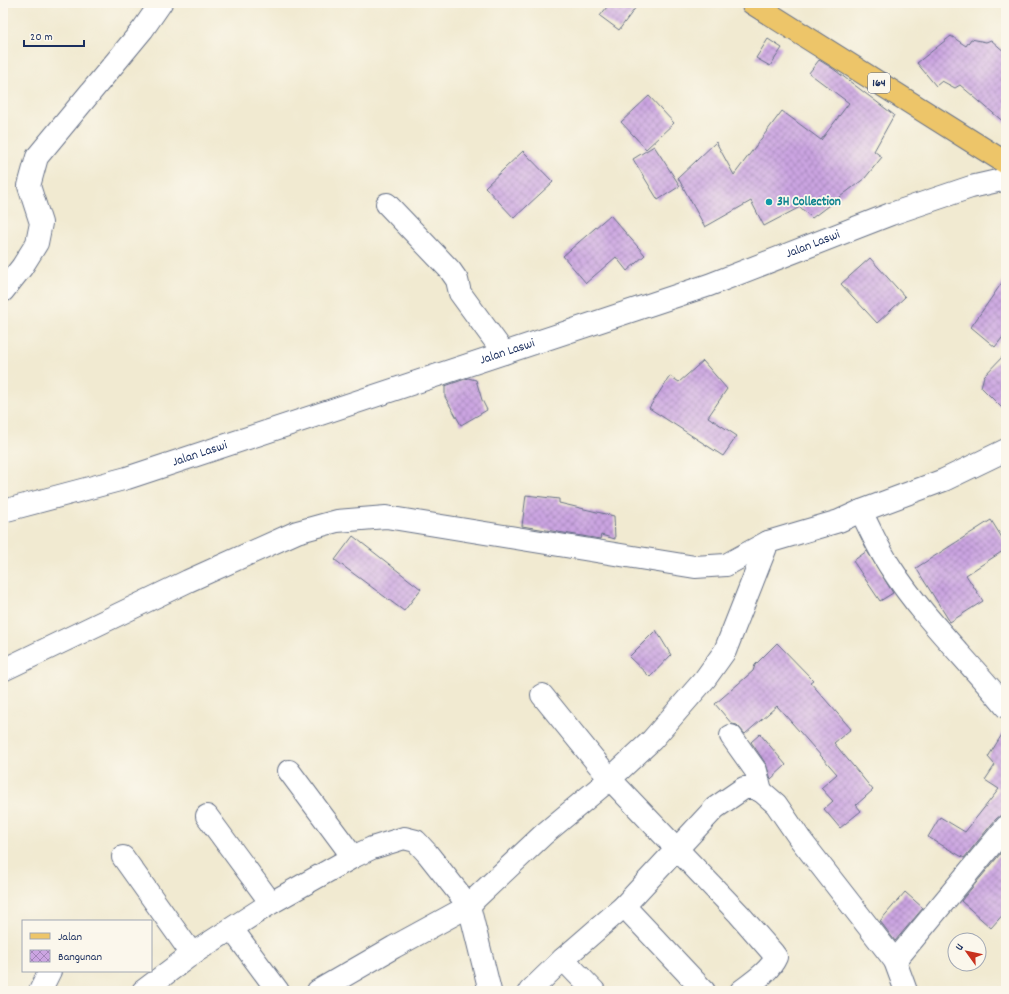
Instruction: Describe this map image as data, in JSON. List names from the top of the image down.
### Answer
{
  "streets": {
    "main road": ["164"],
    "street": ["Jalan Laswi"]
  },
  "places": ["3H Collection"],
  "legend": ["Jalan", "Bangunan"],
  "scale_bar": "20 m",
  "north": "top left"
}
